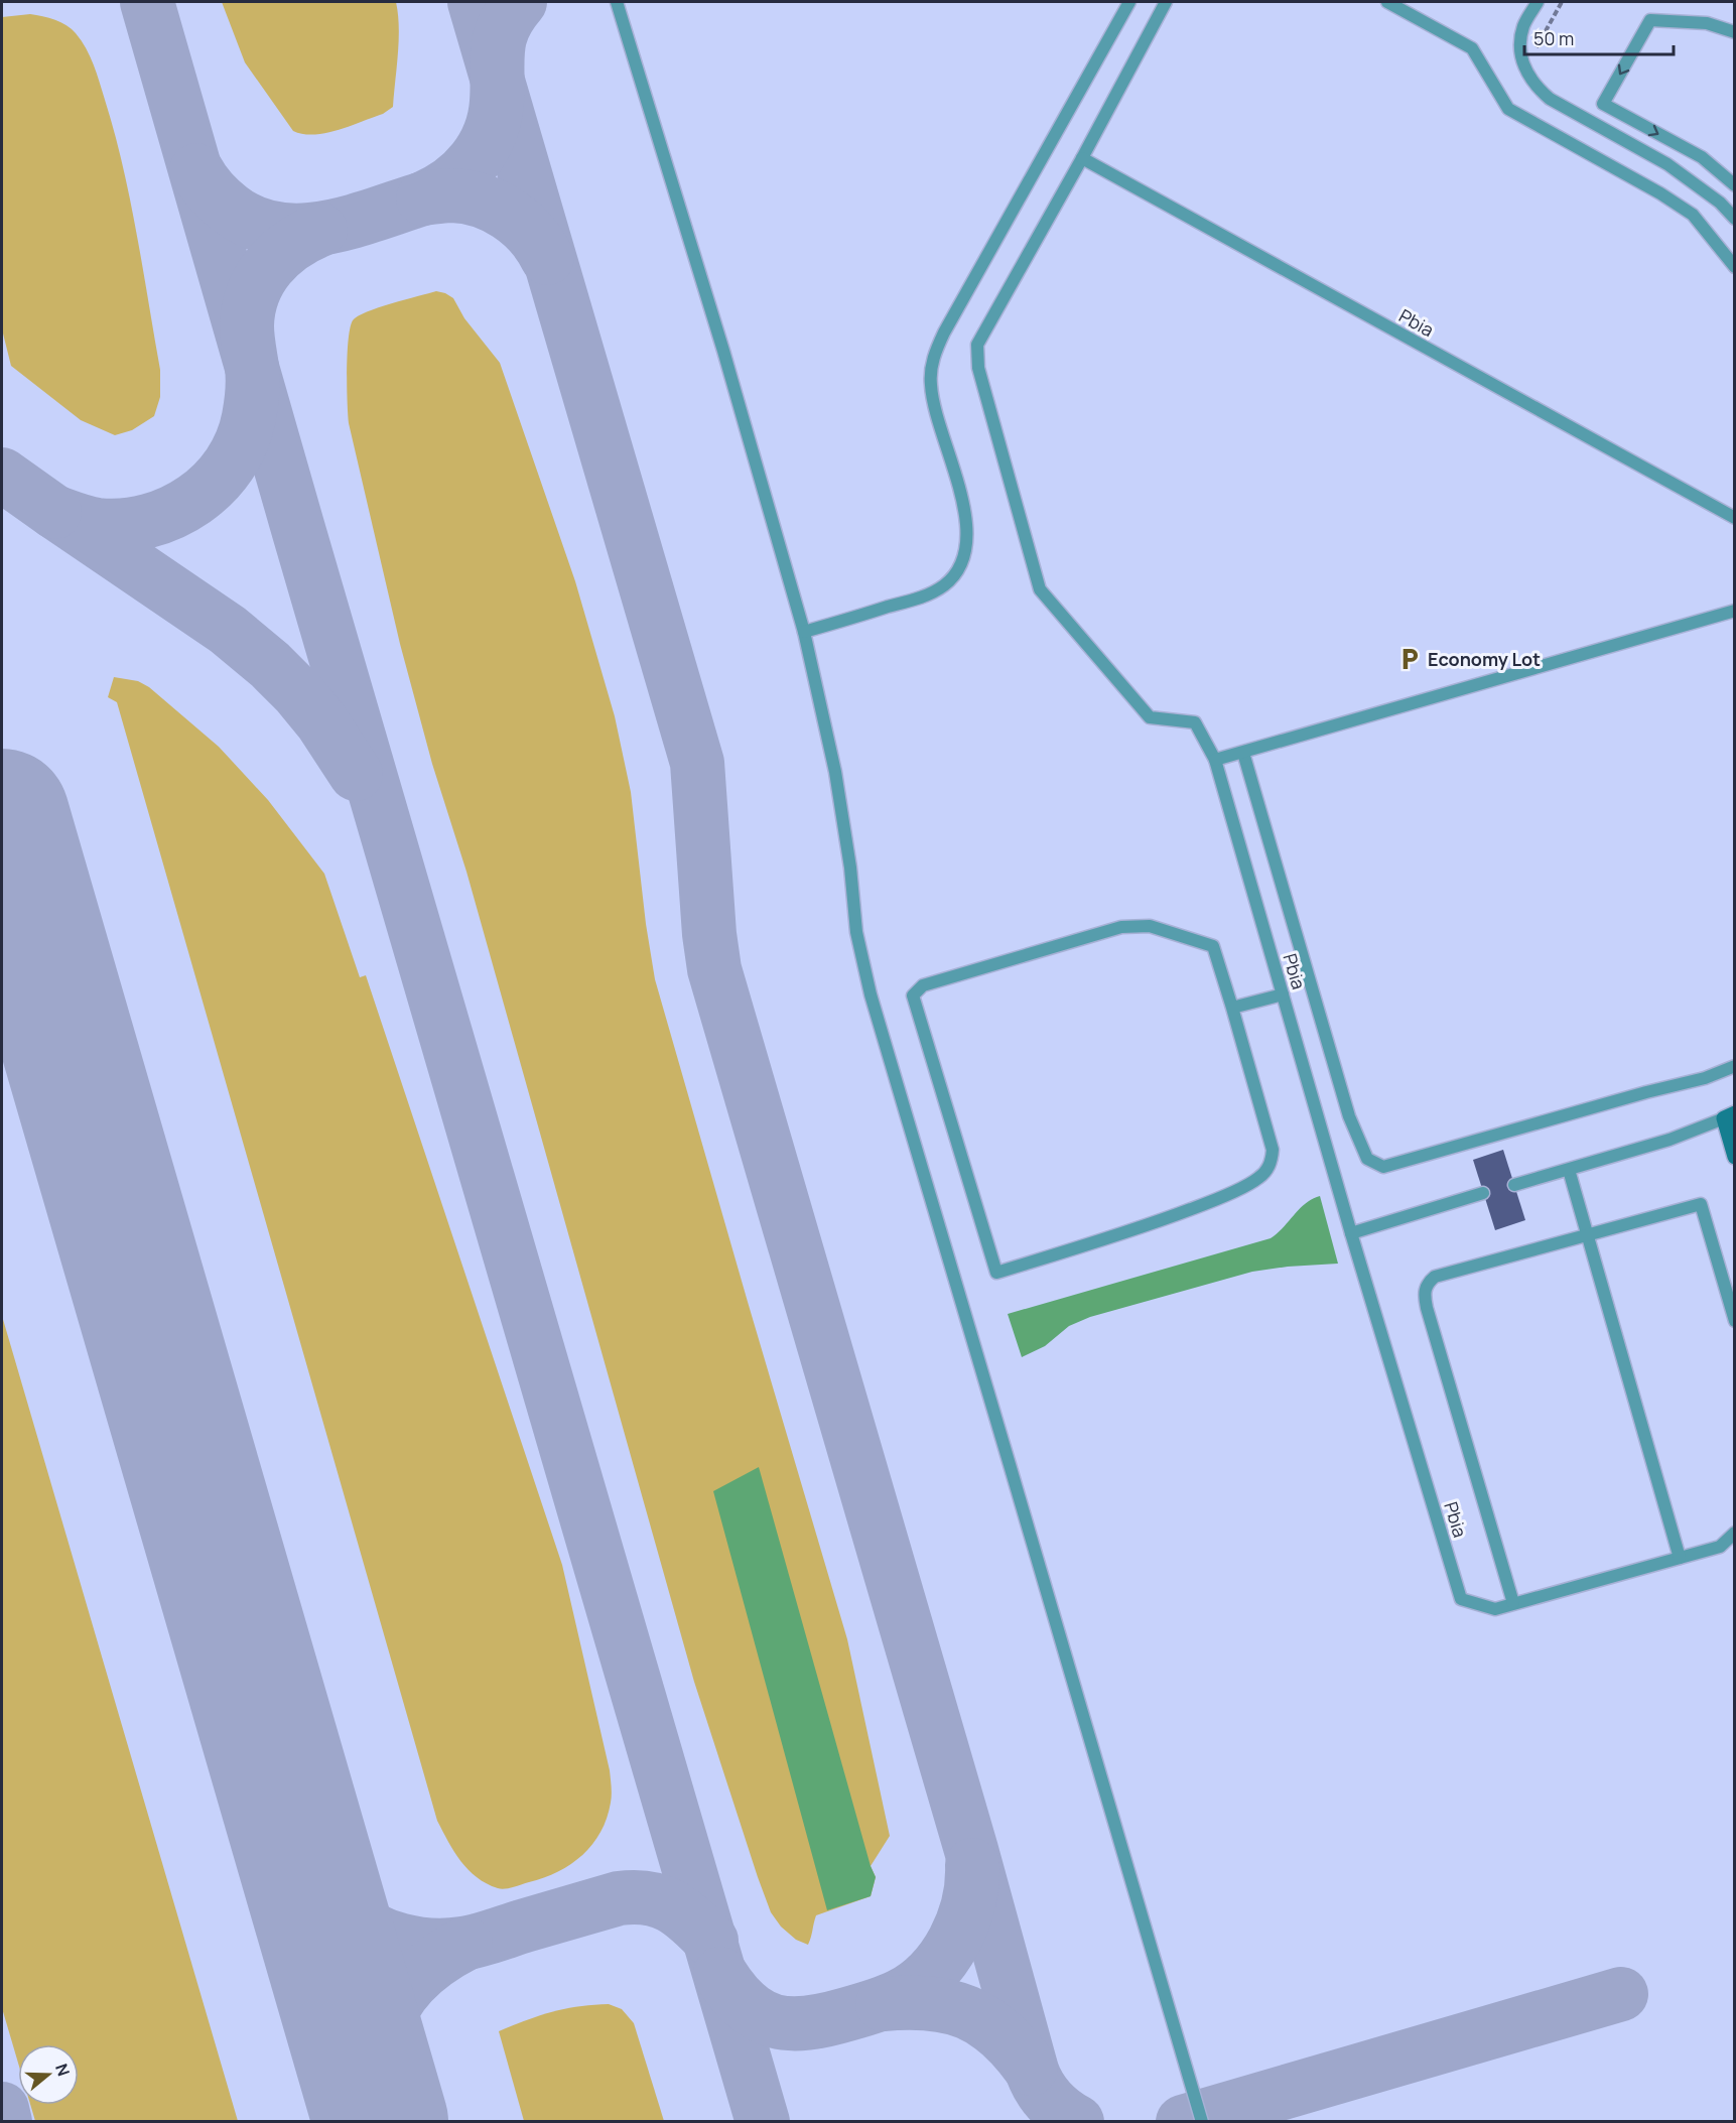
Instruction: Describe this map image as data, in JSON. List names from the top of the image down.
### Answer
{
  "streets": {
    "lane": ["Pbia"]
  },
  "places": {
    "parking": ["Economy Lot"]
  },
  "scale_bar": "50 m",
  "north": "right"
}
